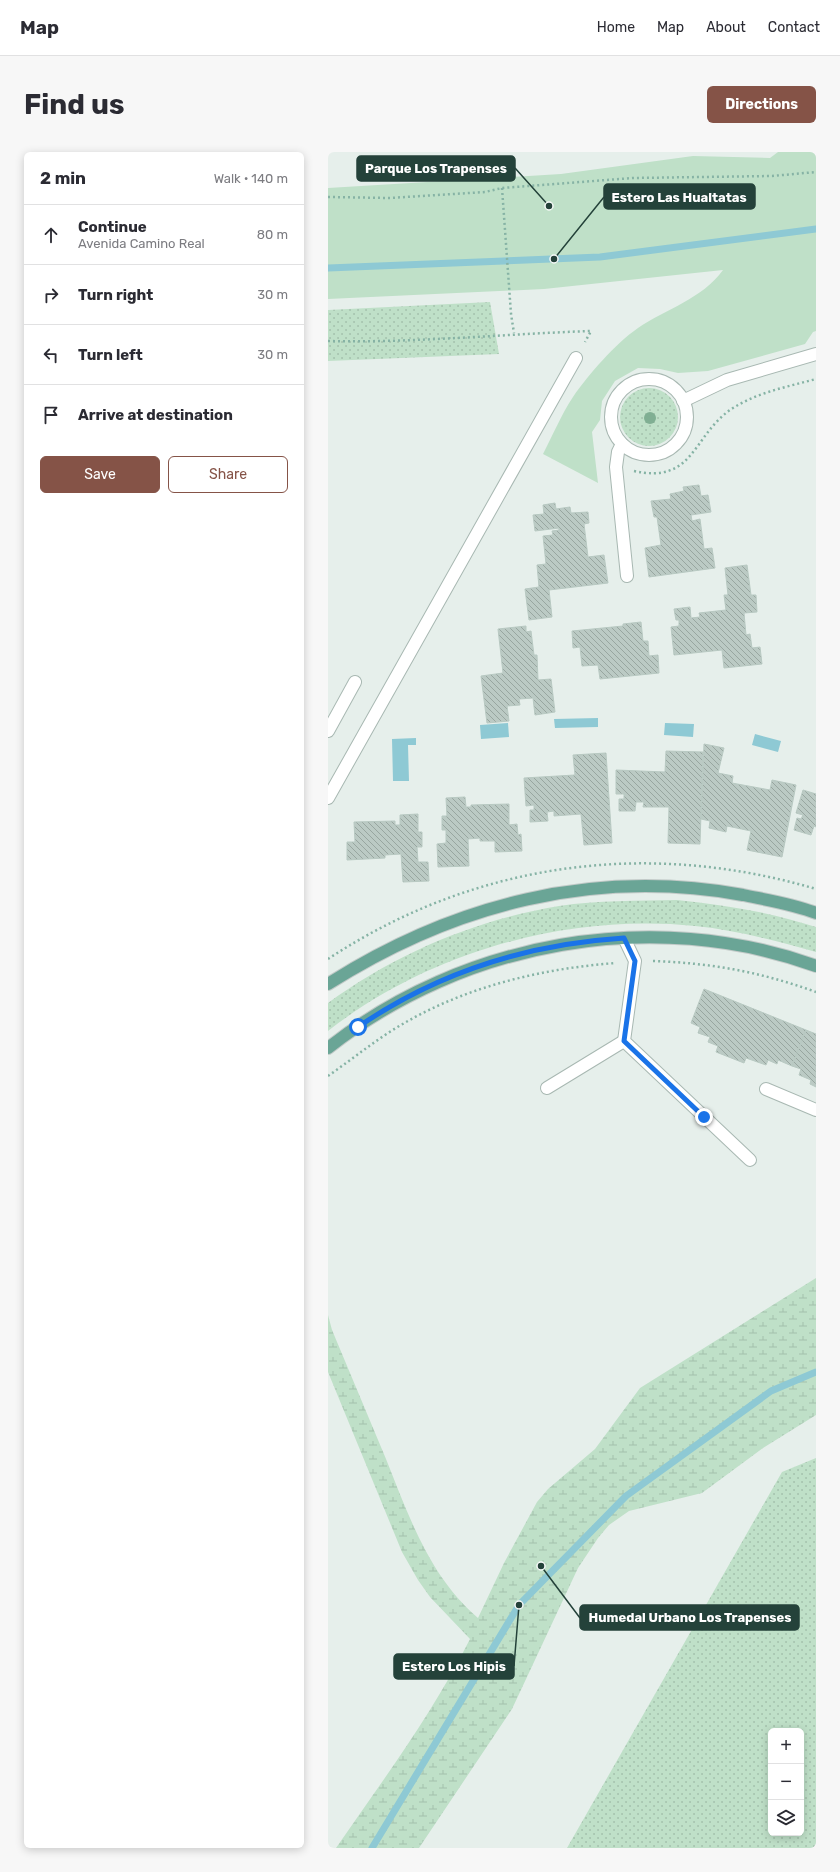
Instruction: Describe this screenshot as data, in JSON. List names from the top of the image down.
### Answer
{
  "places": [
    "Parque Los Trapenses",
    "Estero Las Hualtatas",
    "Humedal Urbano Los Trapenses",
    "Estero Los Hipis"
  ],
  "page": {
    "header": "Map",
    "nav": [
      "Home",
      "Map",
      "About",
      "Contact"
    ],
    "buttons": [
      "Directions",
      ["Save", "Share"]
    ],
    "title": "Find us",
    "heading": ["2 min", "Walk · 140 m"],
    "list": [
      ["Continue", "Avenida Camino Real", "80 m"],
      ["Turn right", "30 m"],
      ["Turn left", "30 m"],
      "Arrive at destination"
    ],
    "map_buttons": ["+", "−"]
  }
}
